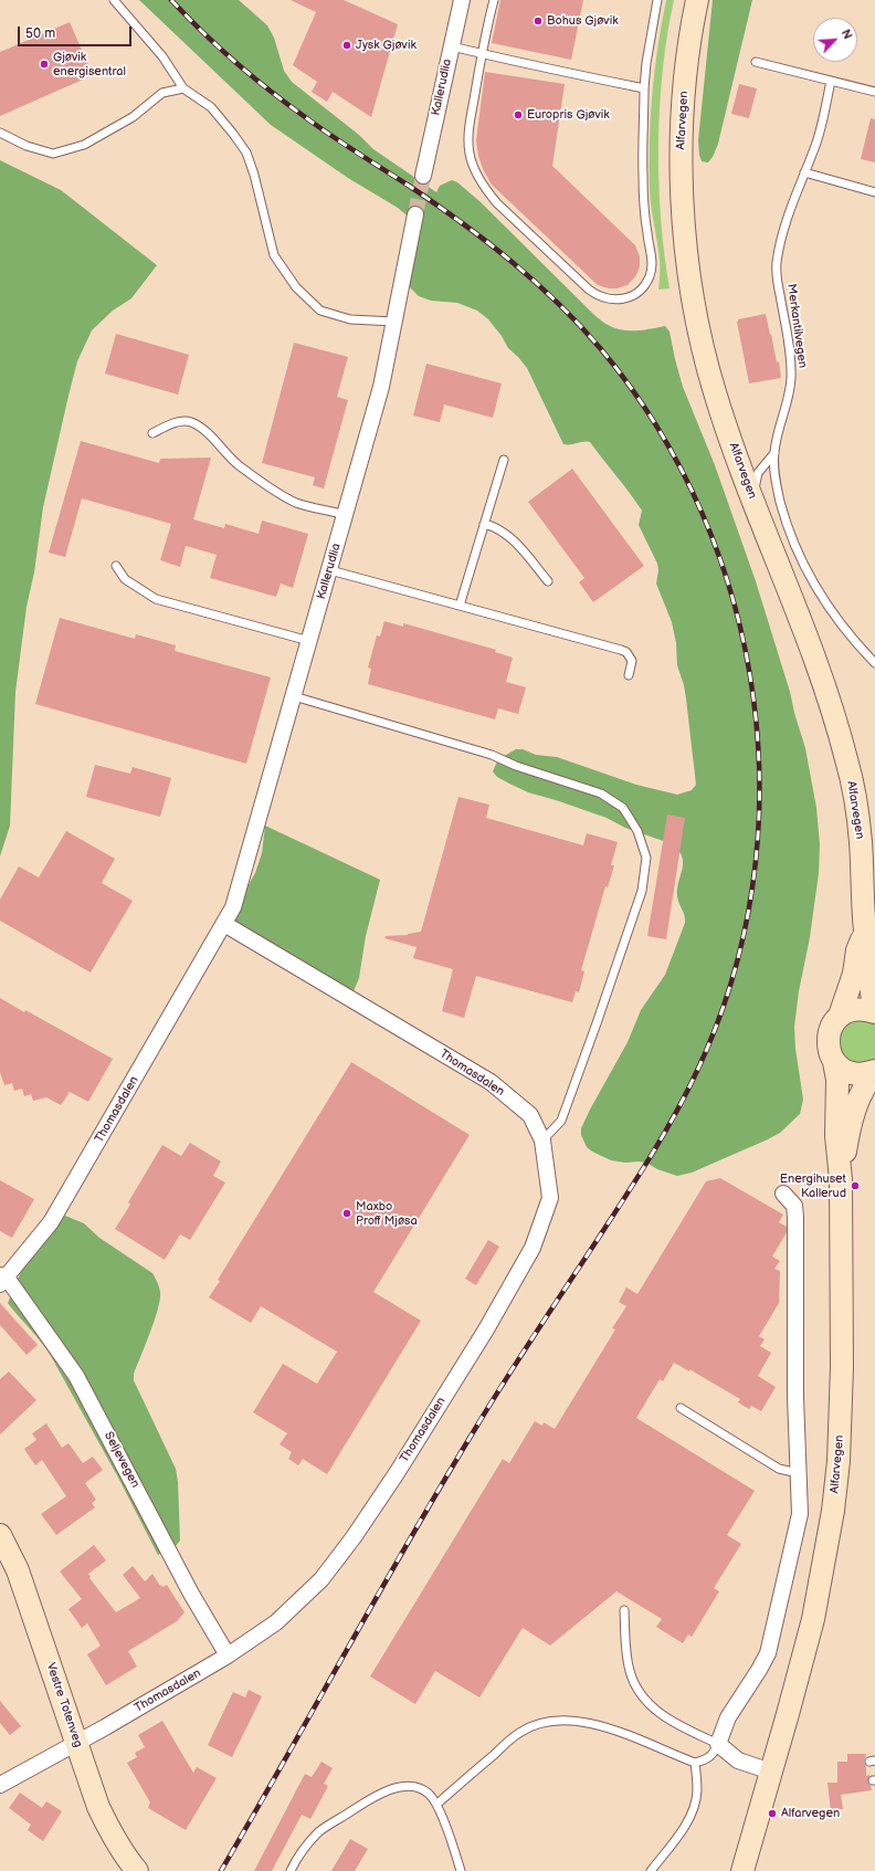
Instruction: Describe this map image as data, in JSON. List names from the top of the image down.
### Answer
{
  "streets": {
    "main road": ["Alfarvegen", "Vestre Totenveg"],
    "street": ["Kallerudlia", "Thomasdalen", "Seljevegen"],
    "lane": ["Merkantilvegen"]
  },
  "crossings": [
    ["Kallerudlia", "Thomasdalen"],
    ["Thomasdalen", "Seljevegen"],
    ["Thomasdalen", "Vestre Totenveg"]
  ],
  "places": [
    "Bohus Gjøvik",
    "Jysk Gjøvik",
    "Gjøvik energisentral",
    "Europris Gjøvik",
    "Energihuset Kallerud",
    "Maxbo Proff Mjøsa",
    "Alfarvegen"
  ],
  "scale_bar": "50 m",
  "north": "top right"
}
